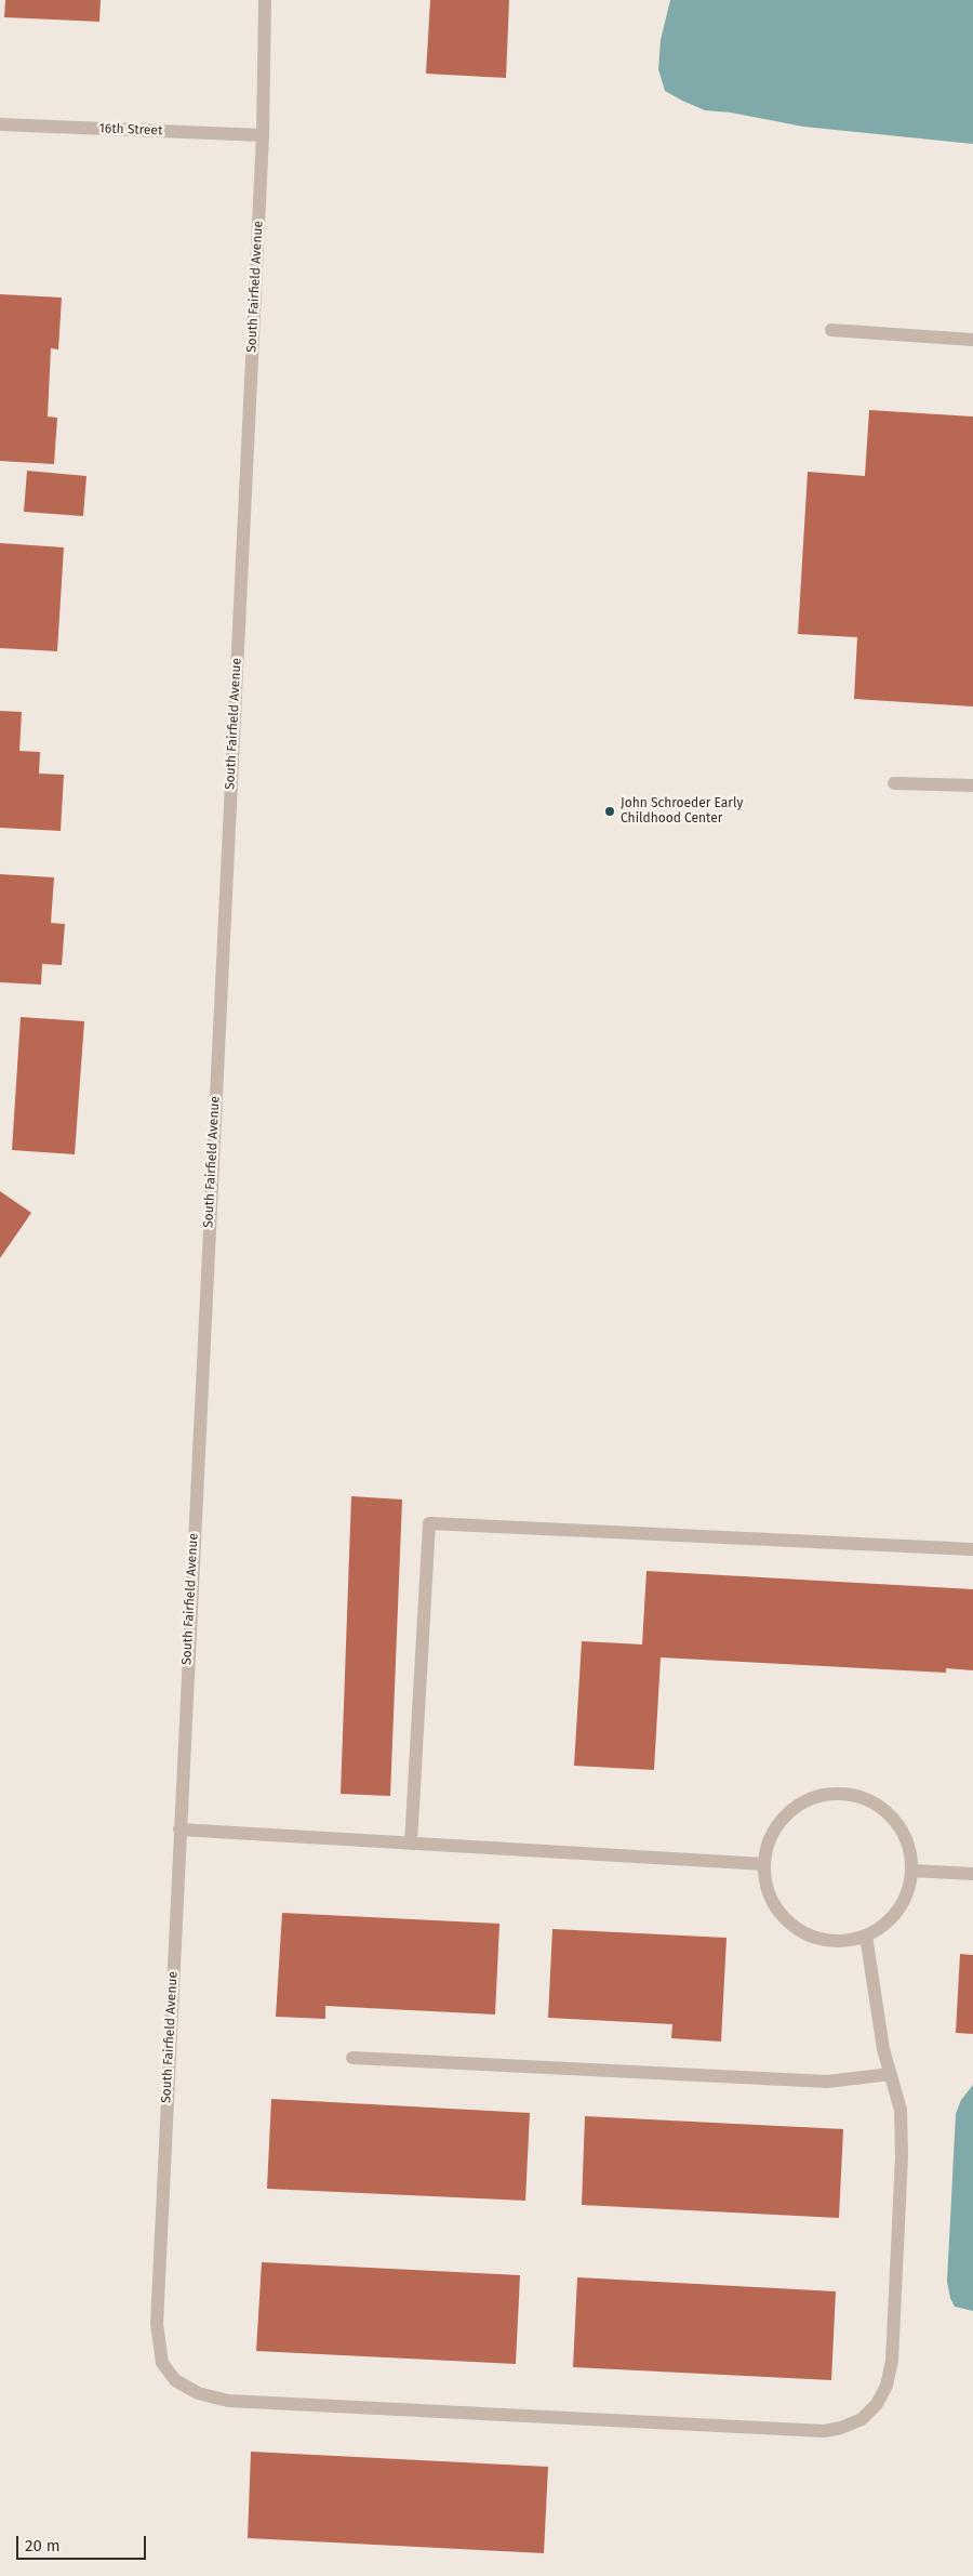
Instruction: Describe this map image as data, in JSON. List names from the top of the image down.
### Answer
{
  "streets": {
    "street": ["16th Street", "South Fairfield Avenue"]
  },
  "crossings": [
    ["16th Street", "South Fairfield Avenue"]
  ],
  "places": ["John Schroeder Early Childhood Center"],
  "scale_bar": "20 m"
}
